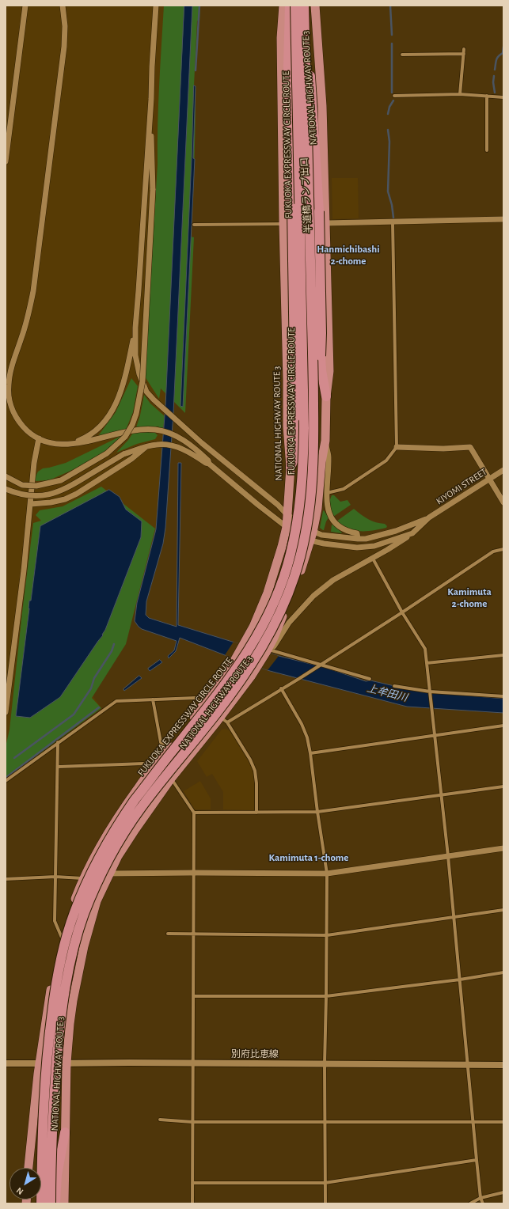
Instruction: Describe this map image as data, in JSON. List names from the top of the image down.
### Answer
{
  "streets": {
    "highway": ["NATIONAL HIGHWAY ROUTE 3", "FUKUOKA EXPRESSWAY CIRCLE ROUTE", "半道橋ランプ出口"],
    "main road": ["別府比恵線"],
    "street": ["KIYOMI STREET"]
  },
  "crossings": [
    ["NATIONAL HIGHWAY ROUTE 3", "半道橋ランプ出口"],
    ["NATIONAL HIGHWAY ROUTE 3", "KIYOMI STREET"],
    ["NATIONAL HIGHWAY ROUTE 3", "別府比恵線"],
    ["FUKUOKA EXPRESSWAY CIRCLE ROUTE", "半道橋ランプ出口"]
  ],
  "districts": ["Hanmichibashi 2-chome", "Kamimuta 2-chome", "Kamimuta 1-chome"],
  "water": ["上牟田川"],
  "north": "bottom left"
}
